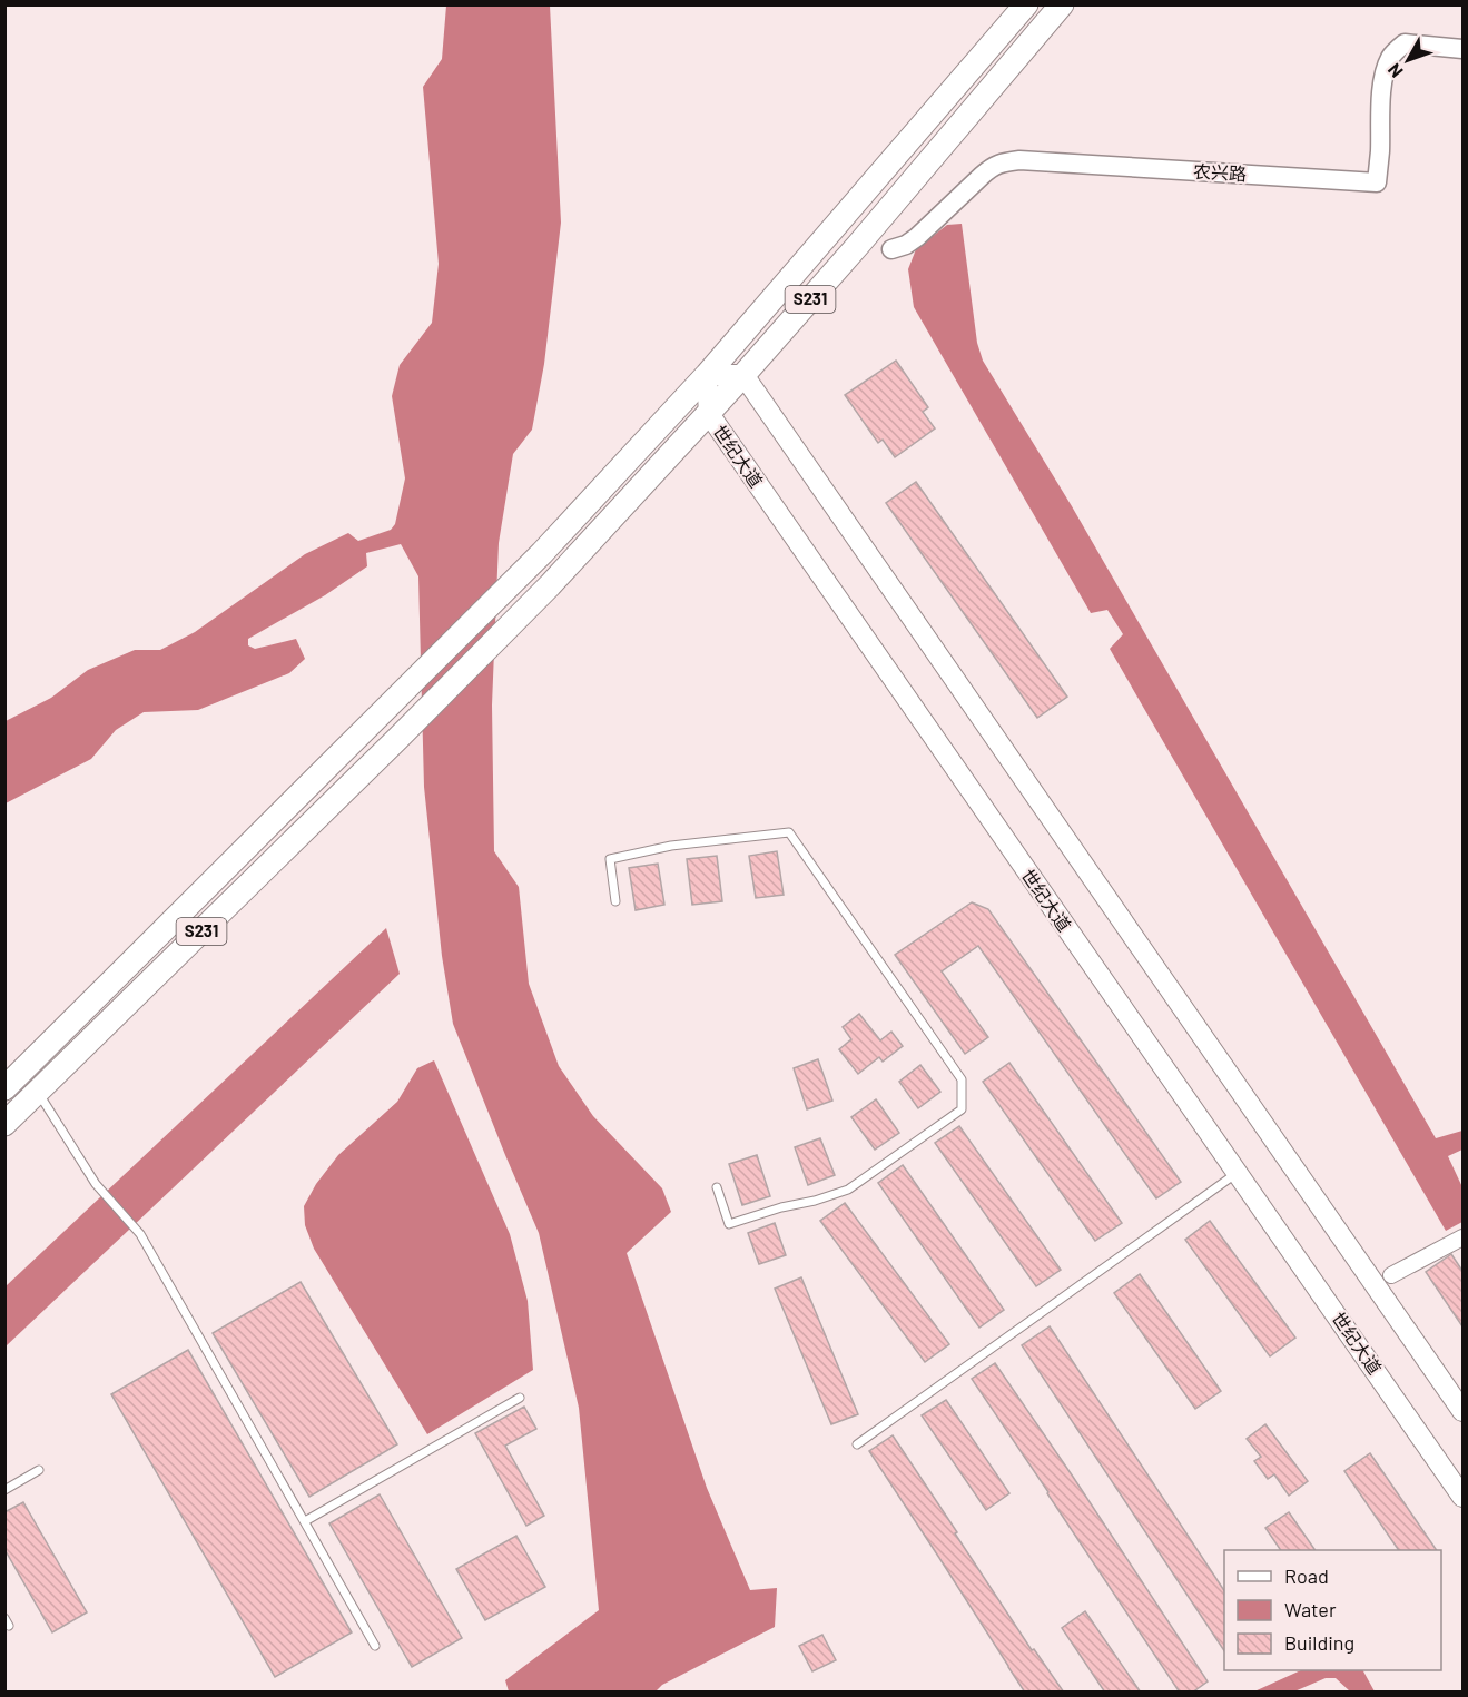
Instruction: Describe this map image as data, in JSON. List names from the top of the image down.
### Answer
{
  "streets": {
    "main road": ["S231", "世纪大道"],
    "street": ["农兴路"]
  },
  "crossings": [
    ["S231", "世纪大道"]
  ],
  "legend": ["Road", "Water", "Building"],
  "north": "bottom left"
}
